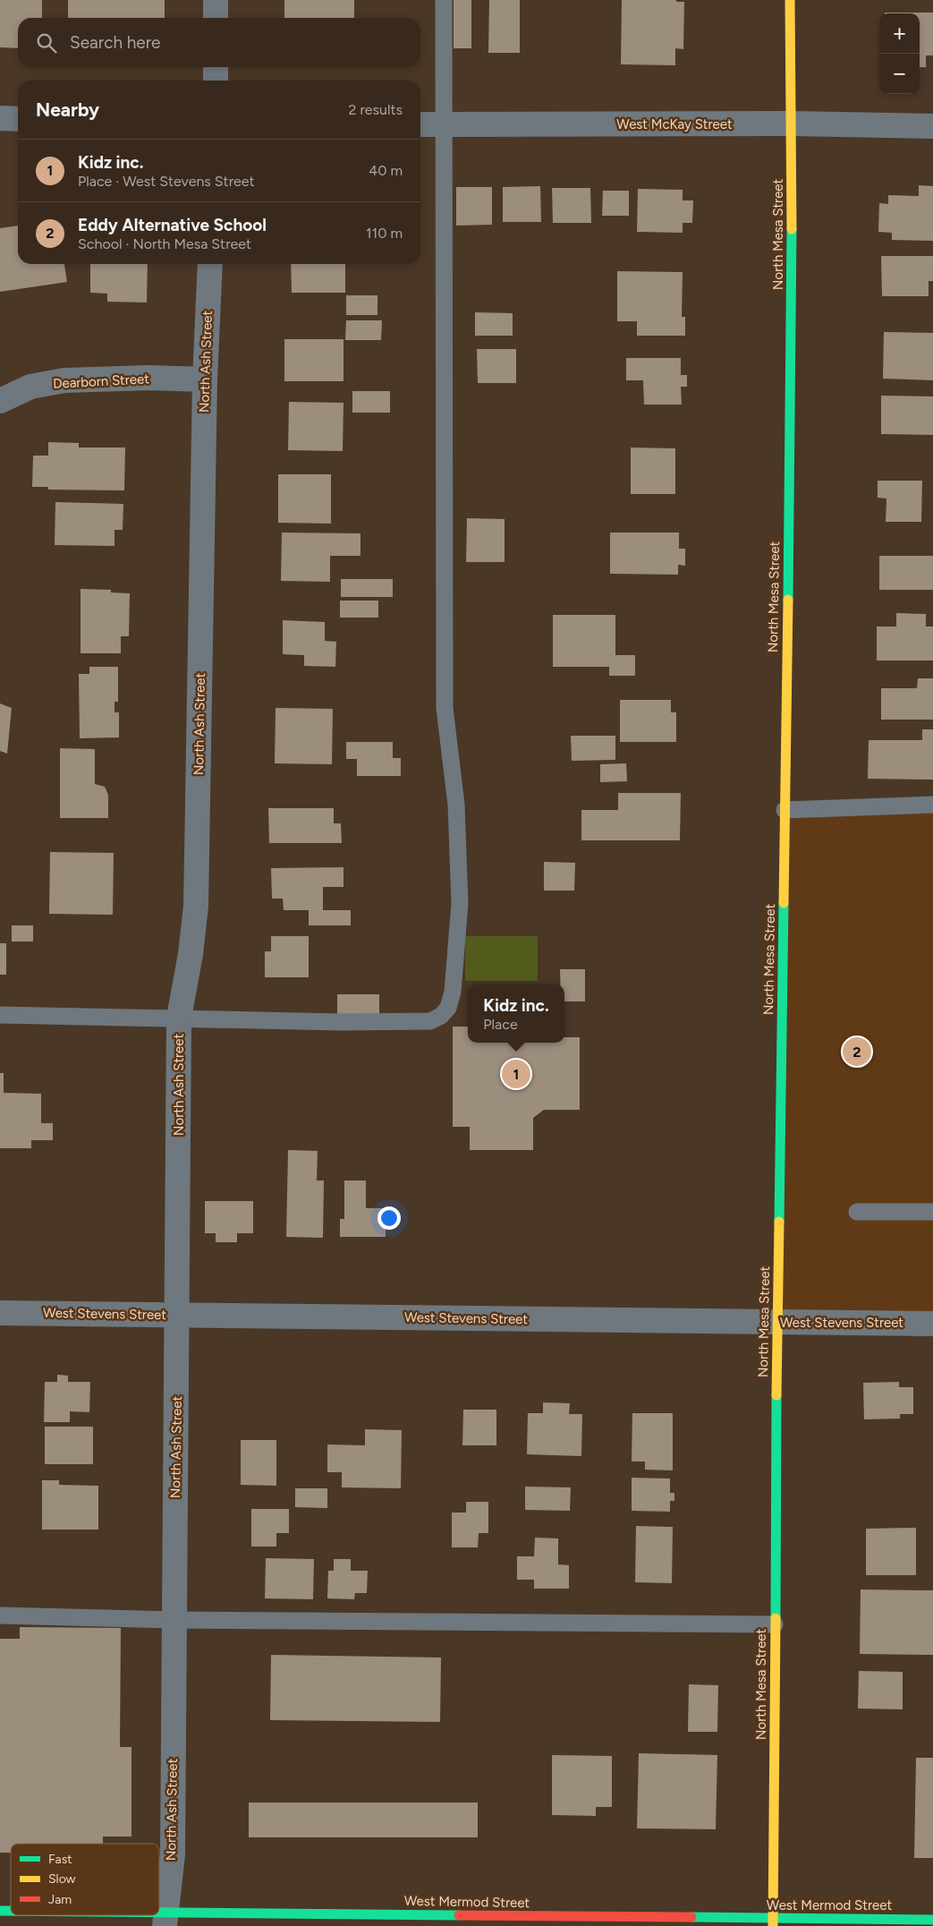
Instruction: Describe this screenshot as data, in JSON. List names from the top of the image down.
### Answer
{
  "streets": {
    "street": [
      "West McKay Street",
      "North Mesa Street",
      "North Ash Street",
      "Dearborn Street",
      "West Stevens Street",
      "West Mermod Street"
    ]
  },
  "crossings": [
    ["West McKay Street", "North Mesa Street"],
    ["North Mesa Street", "West Stevens Street"],
    ["North Mesa Street", "West Mermod Street"],
    ["North Ash Street", "Dearborn Street"],
    ["North Ash Street", "West Stevens Street"],
    ["North Ash Street", "West Mermod Street"]
  ],
  "legend": ["Fast", "Slow", "Jam"],
  "page": {
    "map_buttons": ["+", "−"],
    "search": "Search here",
    "heading": ["Nearby", "2 results"],
    "list": [
      {
        "mark": "1",
        "name": "Kidz inc.",
        "note": "Place · West Stevens Street",
        "value": "40 m"
      },
      {
        "mark": "2",
        "name": "Eddy Alternative School",
        "note": "School · North Mesa Street",
        "value": "110 m"
      }
    ],
    "popup": ["Kidz inc.", "Place"],
    "pins": ["2", "1"]
  }
}
